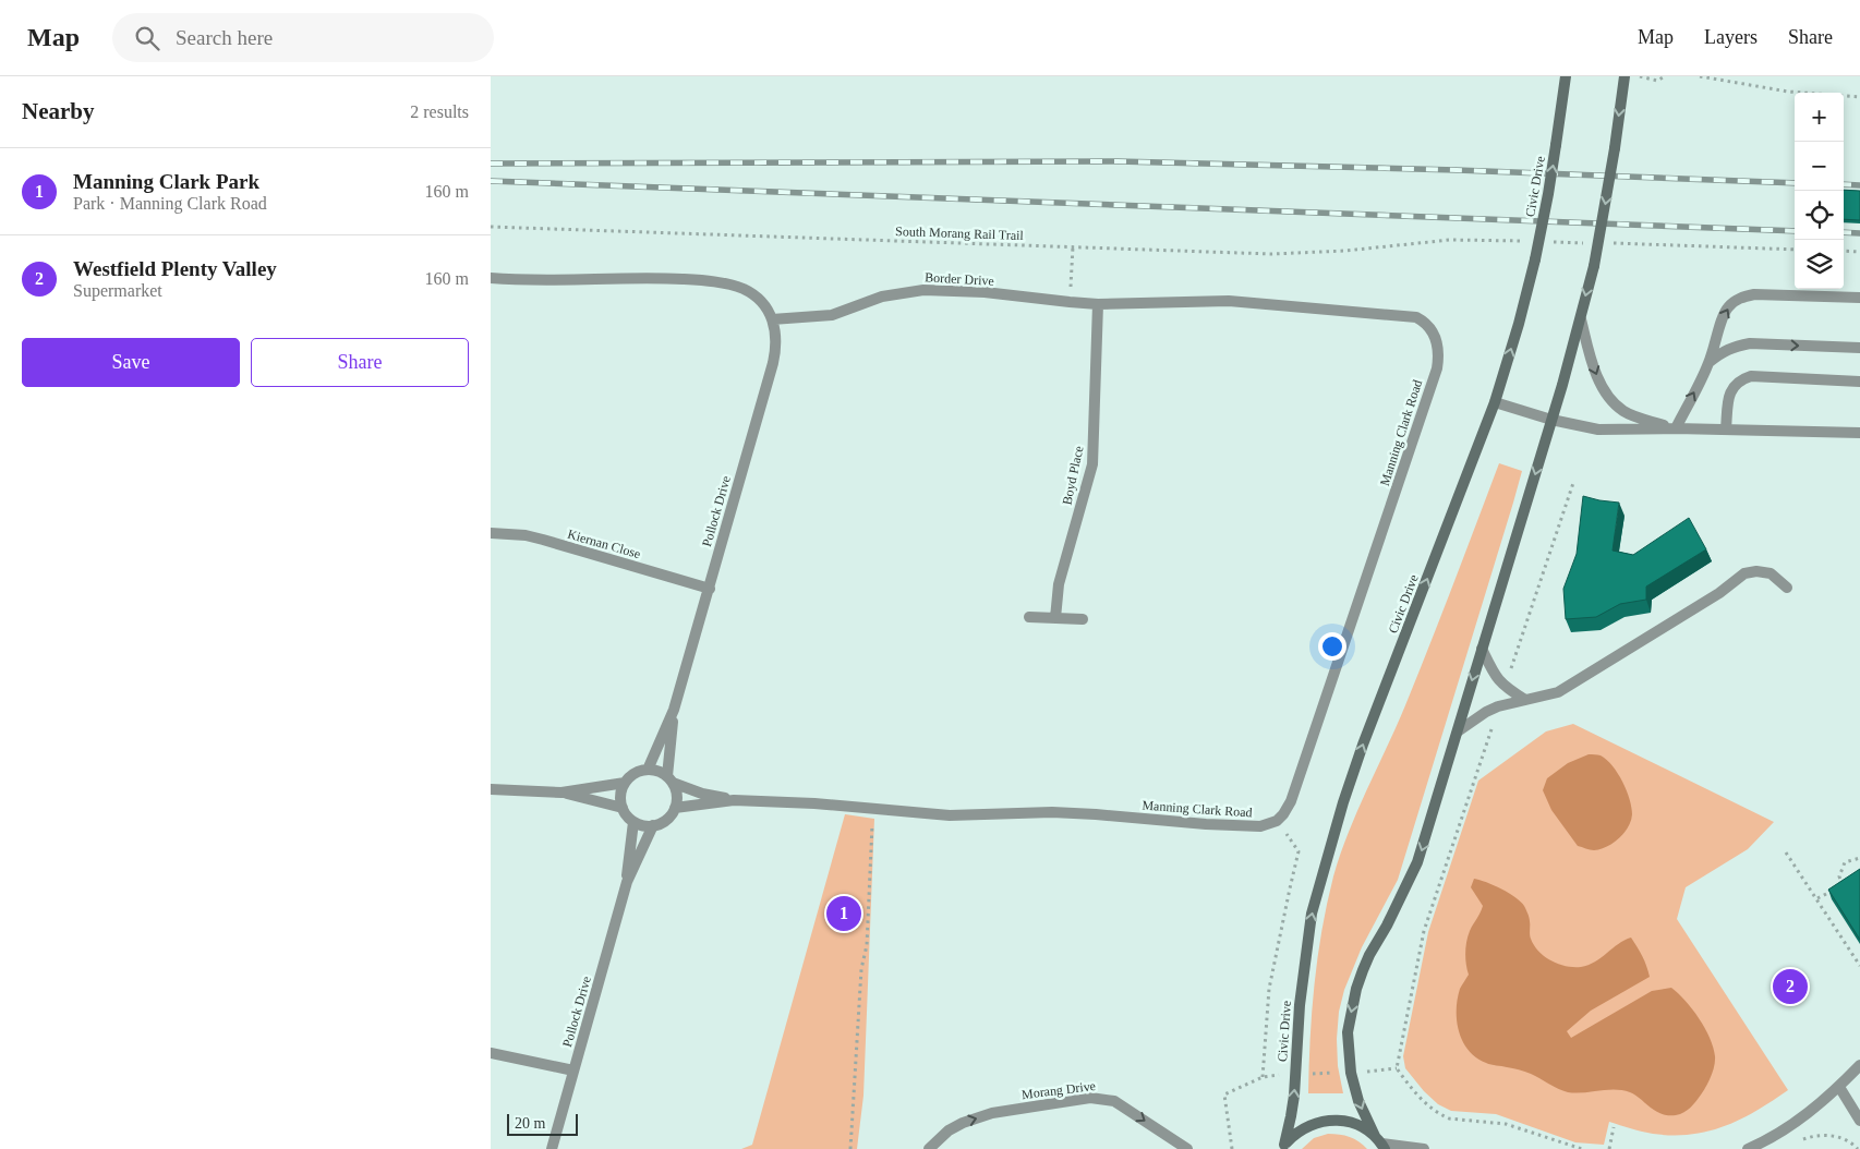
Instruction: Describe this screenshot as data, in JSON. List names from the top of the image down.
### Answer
{
  "streets": {
    "main road": ["Civic Drive"],
    "street": [
      "Border Drive",
      "Manning Clark Road",
      "Boyd Place",
      "Pollock Drive",
      "Kiernan Close",
      "Morang Drive"
    ],
    "path": ["South Morang Rail Trail"]
  },
  "crossings": [
    ["Border Drive", "Manning Clark Road"],
    ["Border Drive", "Boyd Place"],
    ["Border Drive", "Pollock Drive"],
    ["Manning Clark Road", "Pollock Drive"],
    ["Pollock Drive", "Kiernan Close"]
  ],
  "one_way": ["Morang Drive"],
  "scale_bar": "20 m",
  "page": {
    "header": "Map",
    "search": "Search here",
    "nav": ["Map", "Layers", "Share"],
    "heading": ["Nearby", "2 results"],
    "map_buttons": ["+", "−"],
    "list": [
      {
        "mark": "1",
        "name": "Manning Clark Park",
        "note": "Park · Manning Clark Road",
        "value": "160 m"
      },
      {
        "mark": "2",
        "name": "Westfield Plenty Valley",
        "note": "Supermarket",
        "value": "160 m"
      }
    ],
    "buttons": ["Save", "Share"],
    "pins": ["1", "2"],
    "scale": "20 m"
  }
}
